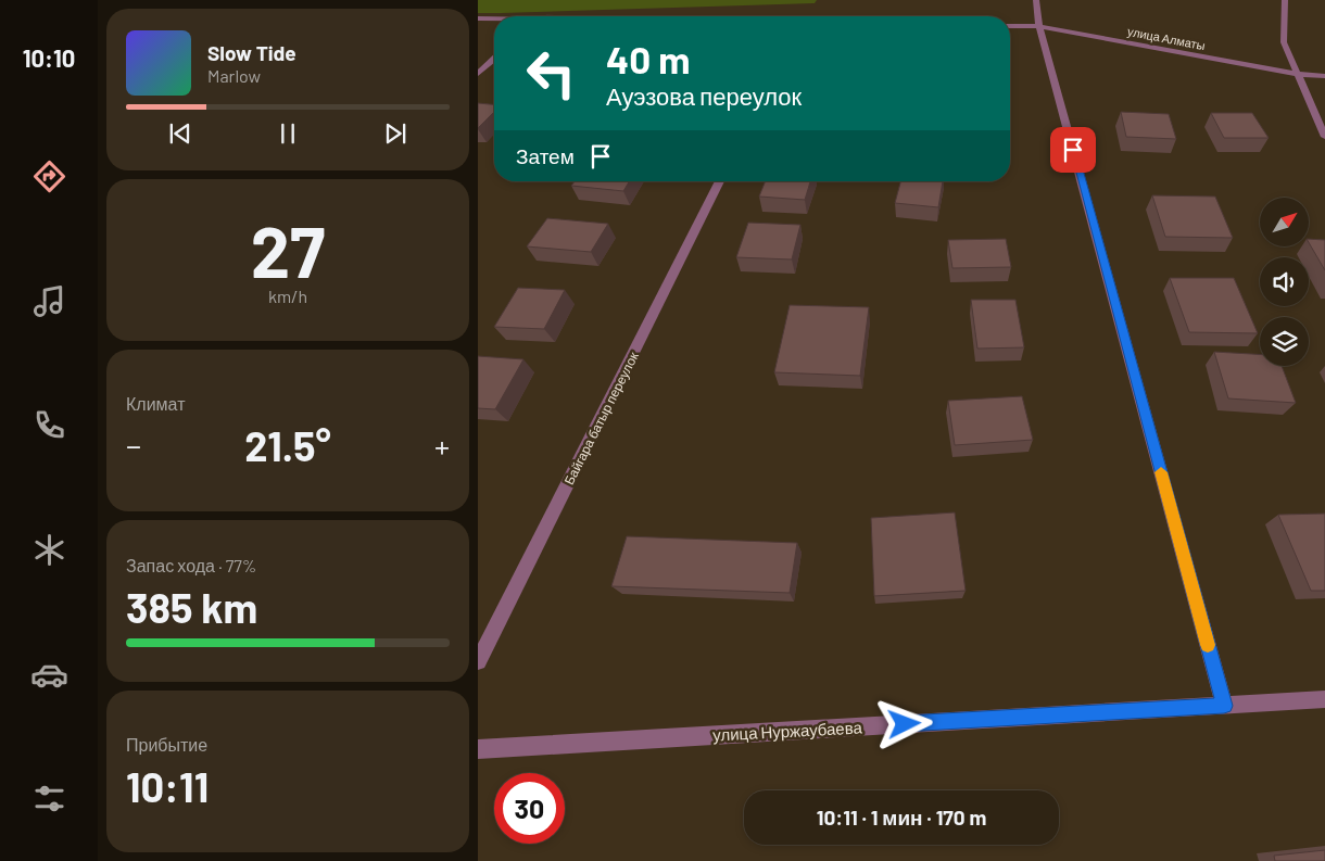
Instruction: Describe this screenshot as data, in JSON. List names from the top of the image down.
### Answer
{
  "streets": {
    "street": ["улица Алматы", "Байгара батыр переулок", "улица Нуржаубаева"]
  },
  "north": "top right",
  "page": {
    "tabs": "10:10",
    "turn": ["40 m", "Ауэзова переулок"],
    "song": ["Slow Tide", "Marlow"],
    "then": "Затем",
    "tile": [
      ["27", "km/h"],
      "Климат",
      ["Запас хода · 77%", "385 km"],
      ["Прибытие", "10:11"]
    ],
    "heat": ["−", "21.5°", "+"],
    "limit": "30",
    "trip": "10:11 · 1 мин · 170 m"
  }
}
